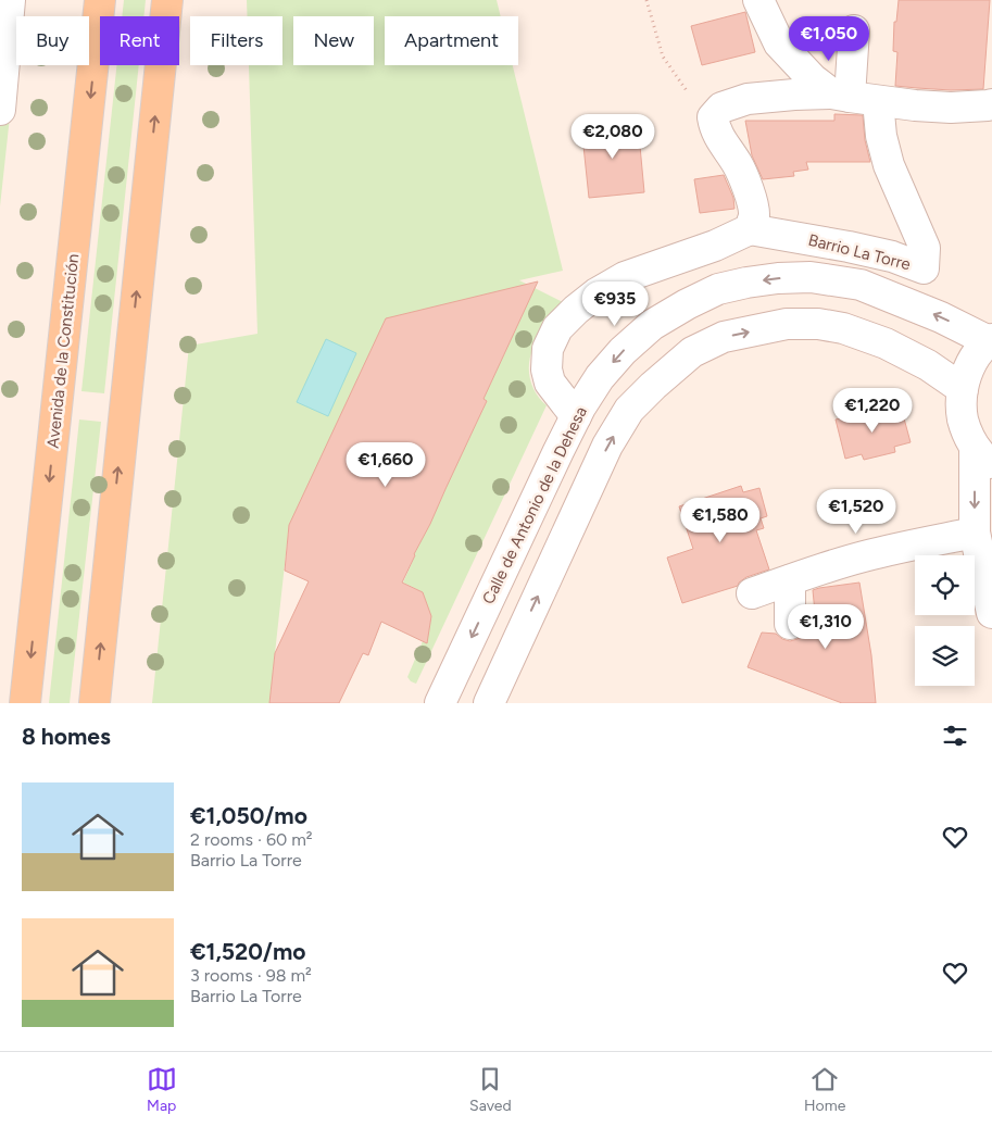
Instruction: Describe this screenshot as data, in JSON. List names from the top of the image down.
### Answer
{
  "streets": {
    "main road": ["Barrio La Torre", "Avenida de la Constitución", "Calle de Antonio de la Dehesa"]
  },
  "one_way": ["Calle de Antonio de la Dehesa"],
  "page": {
    "price": [
      "€1,050",
      "€2,080",
      "€935",
      "€1,220",
      "€1,660",
      "€1,520",
      "€1,580",
      "€1,310"
    ],
    "chip": [
      "Buy",
      "Rent",
      "Filters",
      "New",
      "Apartment"
    ],
    "heading": "8 homes",
    "list": [
      {
        "name": "€1,050/mo",
        "note": "2 rooms · 60 m² · Barrio La Torre"
      },
      {
        "name": "€1,520/mo",
        "note": "3 rooms · 98 m² · Barrio La Torre"
      }
    ],
    "tabs": ["Map", "Saved", "Home"]
  }
}
